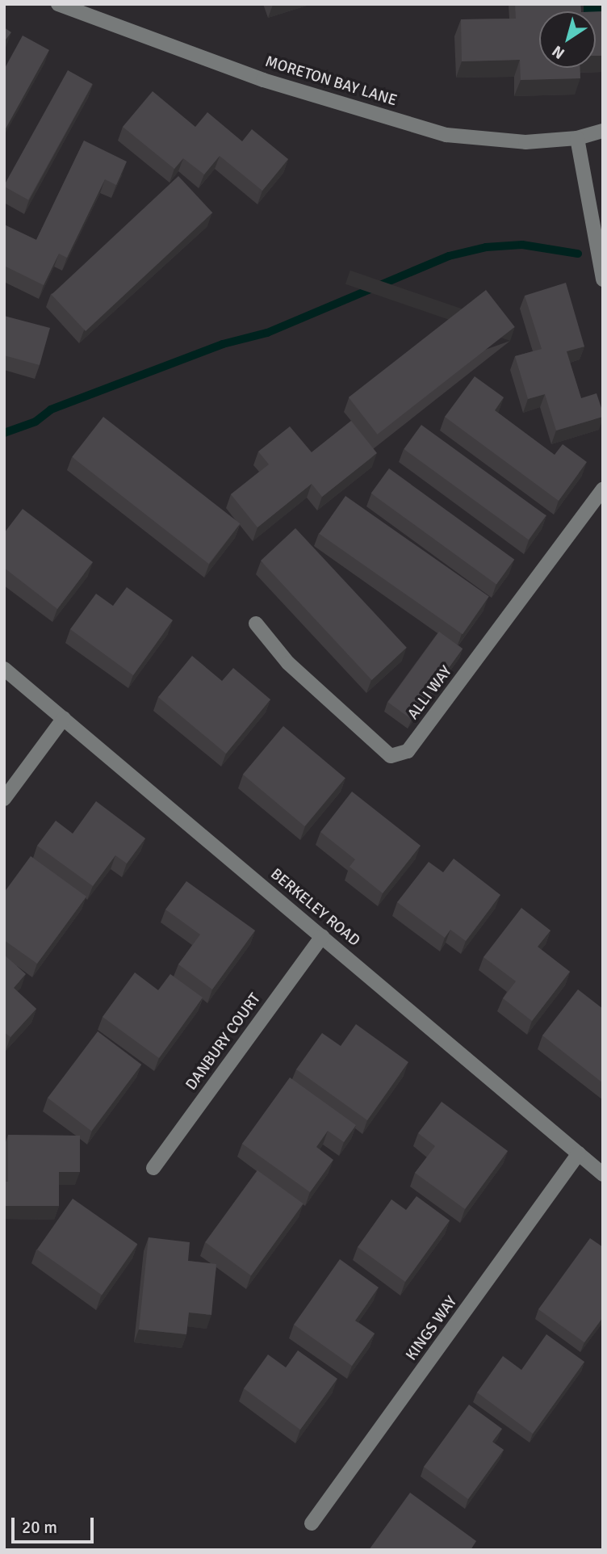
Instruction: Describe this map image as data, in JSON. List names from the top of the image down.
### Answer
{
  "streets": {
    "street": [
      "MORETON BAY LANE",
      "ALLI WAY",
      "BERKELEY ROAD",
      "DANBURY COURT",
      "KINGS WAY"
    ]
  },
  "crossings": [
    ["BERKELEY ROAD", "DANBURY COURT"],
    ["BERKELEY ROAD", "KINGS WAY"]
  ],
  "scale_bar": "20 m",
  "north": "bottom left"
}
